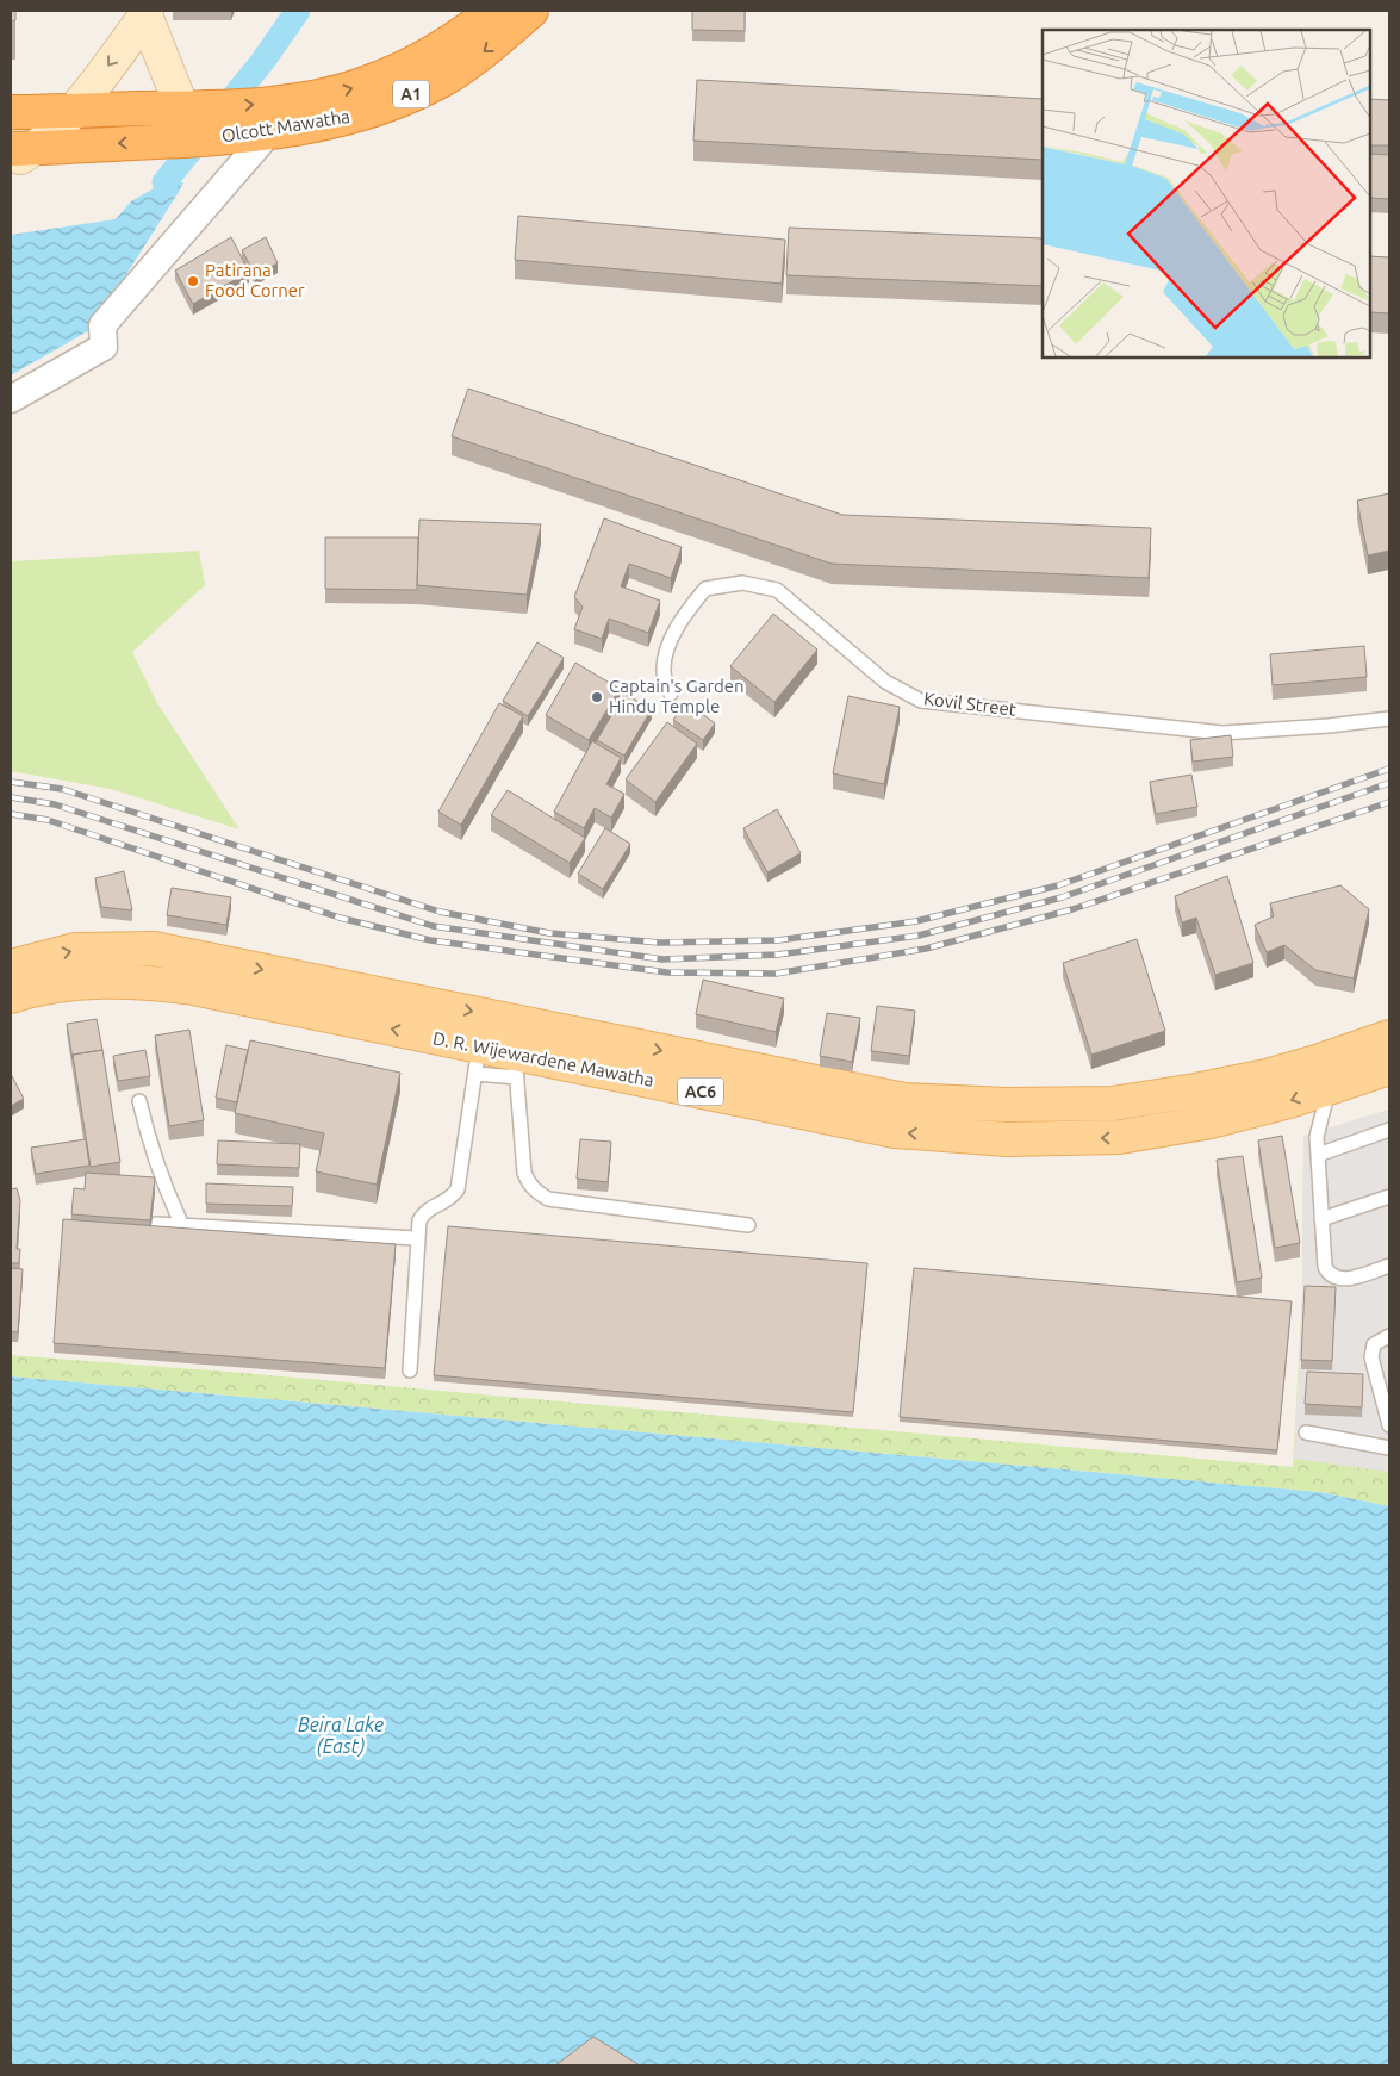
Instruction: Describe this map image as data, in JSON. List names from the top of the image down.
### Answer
{
  "streets": {
    "highway": ["A1", "Olcott Mawatha"],
    "main road": ["D. R. Wijewardene Mawatha", "AC6"],
    "lane": ["Kovil Street"]
  },
  "water": ["Beira Lake (East)"],
  "places": ["Patirana Food Corner", "Captain's Garden Hindu Temple"]
}
